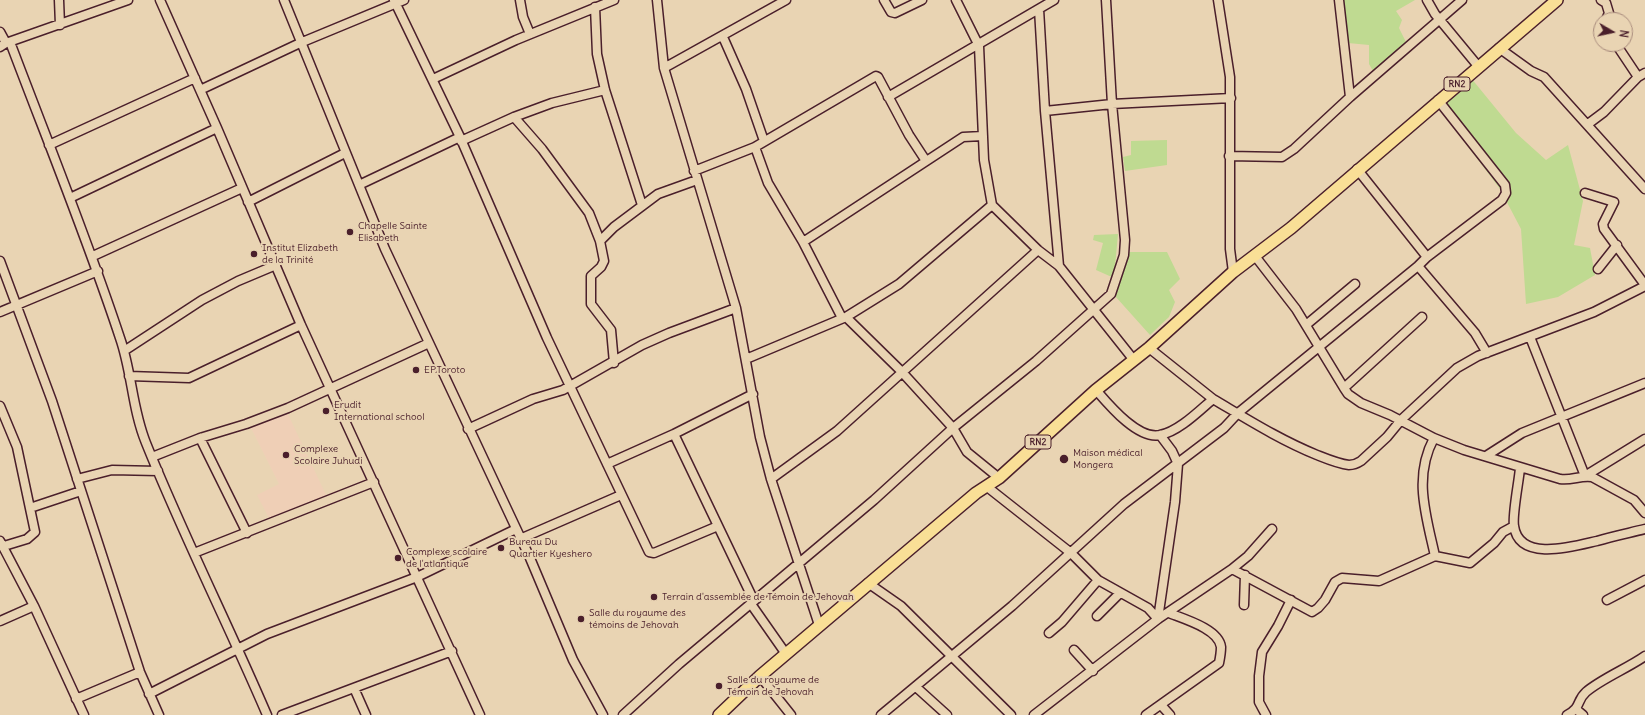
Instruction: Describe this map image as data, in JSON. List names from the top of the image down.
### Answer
{
  "streets": {
    "highway": ["RN2"]
  },
  "places": [
    "Chapelle Sainte Elisabeth",
    "Institut Elizabeth de la Trinité",
    "EP.Toroto",
    "Erudit International school",
    "Complexe Scolaire Juhudi",
    "Maison médical Mongera",
    "Bureau Du Quartier Kyeshero",
    "Complexe scolaire de l'atlantique",
    "Terrain d'assemblée de Témoin de Jehovah",
    "Salle du royaume des témoins de Jehovah",
    "Salle du royaume de Témoin de Jehovah"
  ],
  "north": "right"
}
